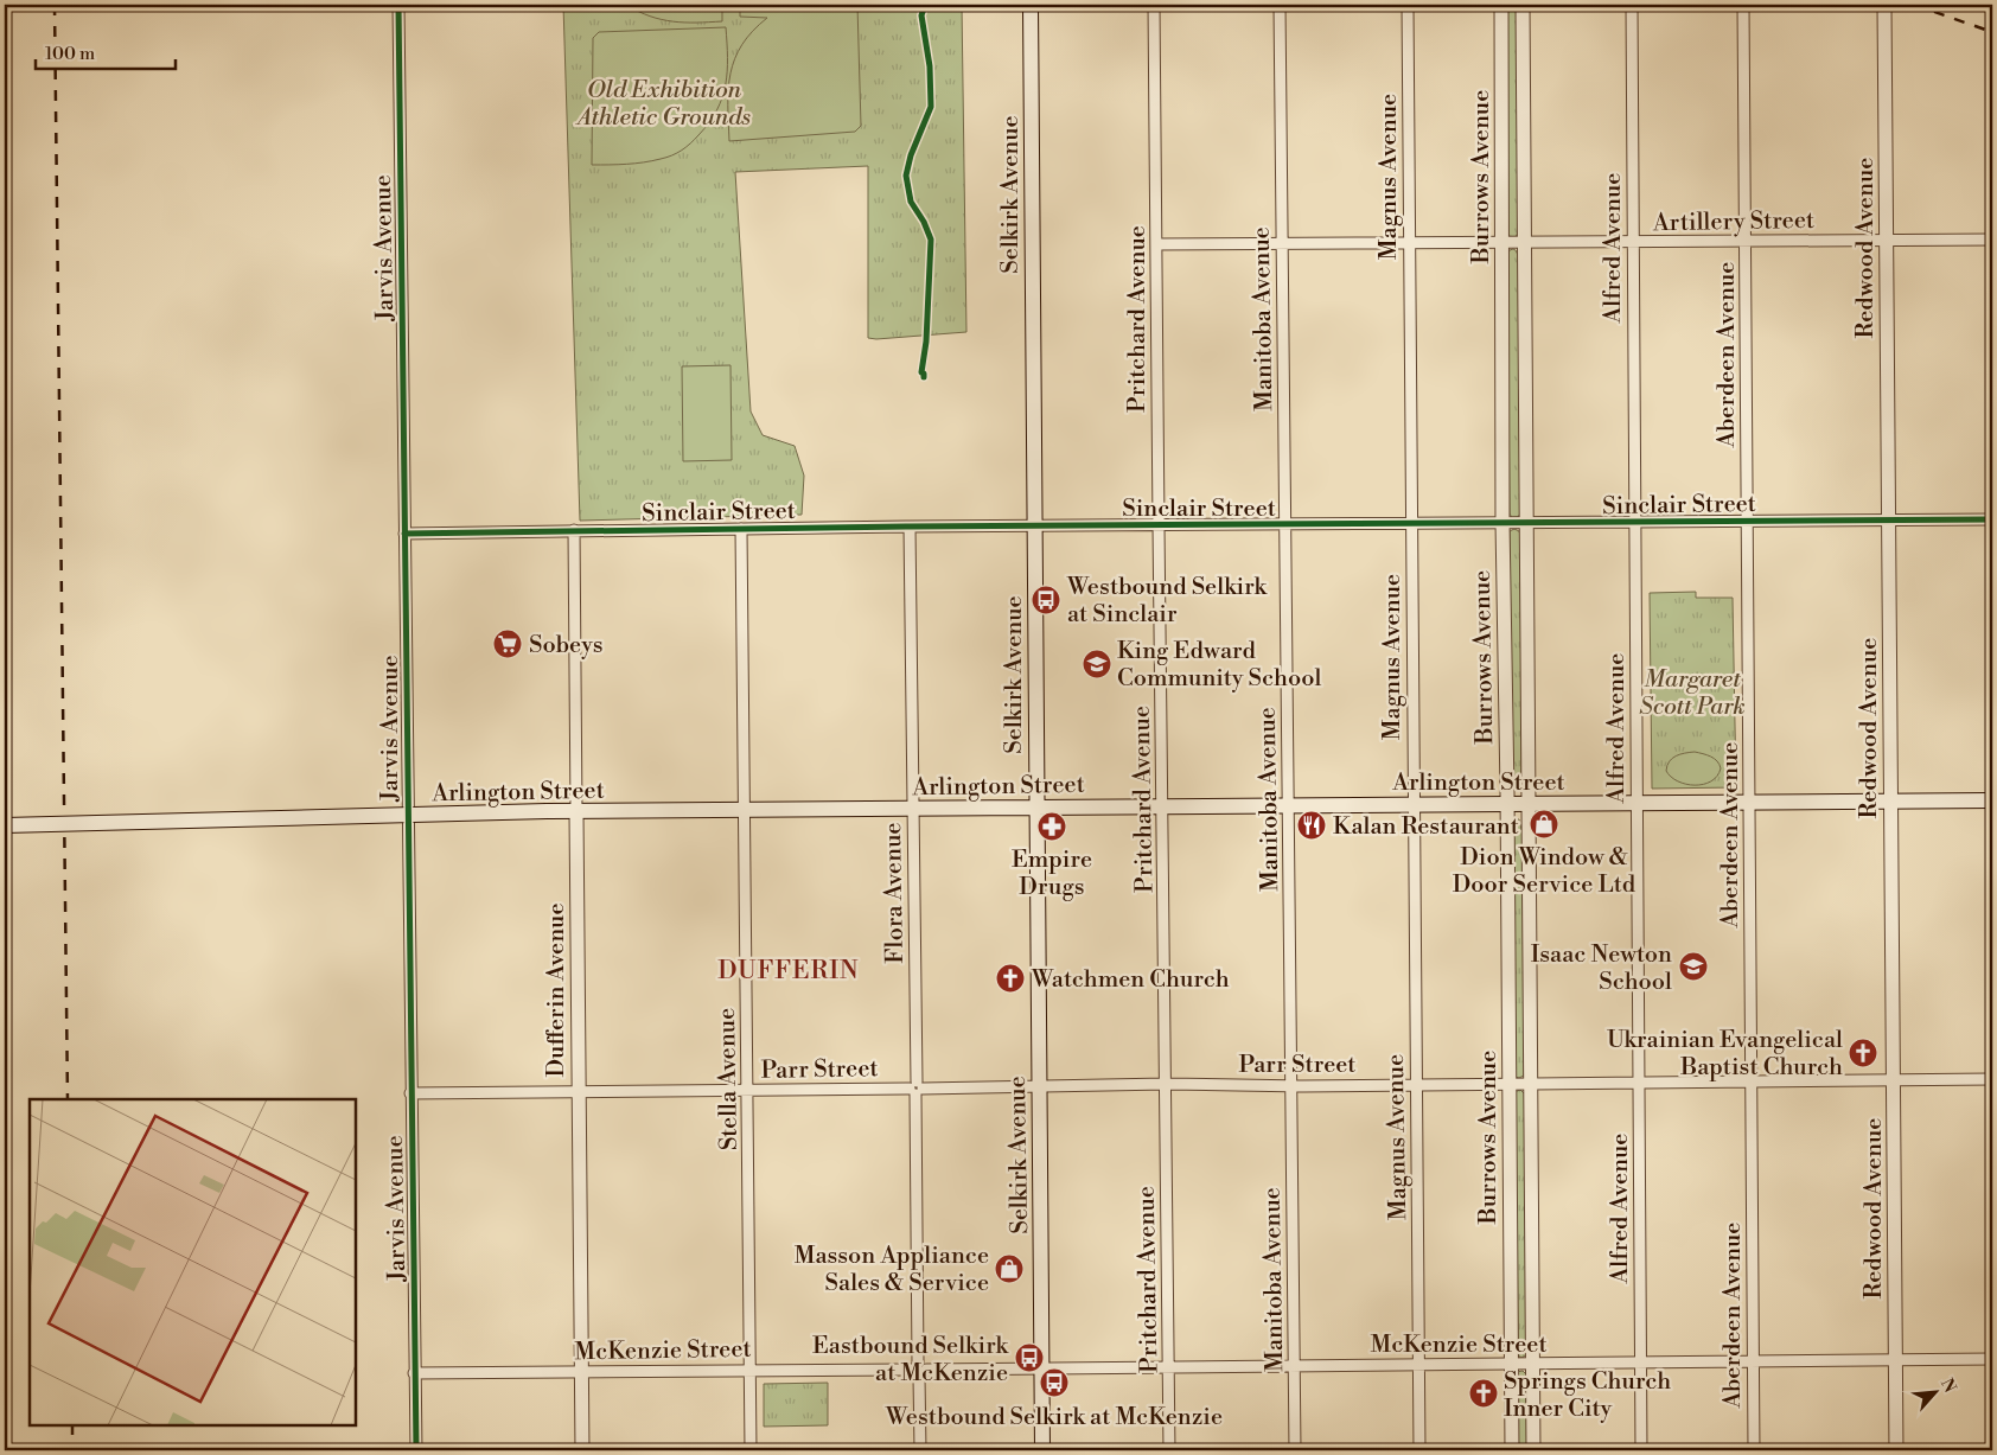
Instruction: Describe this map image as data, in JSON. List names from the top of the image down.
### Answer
{
  "streets": {
    "main road": ["Selkirk Avenue", "Arlington Street"],
    "street": [
      "Magnus Avenue",
      "Burrows Avenue",
      "Artillery Street",
      "Jarvis Avenue",
      "Alfred Avenue",
      "Redwood Avenue",
      "Pritchard Avenue",
      "Manitoba Avenue",
      "Aberdeen Avenue",
      "Sinclair Street",
      "Flora Avenue",
      "Dufferin Avenue",
      "Parr Street",
      "Stella Avenue",
      "McKenzie Street"
    ]
  },
  "crossings": [
    ["Magnus Avenue", "Artillery Street"],
    ["Magnus Avenue", "Sinclair Street"],
    ["Magnus Avenue", "Arlington Street"],
    ["Magnus Avenue", "Parr Street"],
    ["Magnus Avenue", "McKenzie Street"],
    ["Burrows Avenue", "Artillery Street"],
    ["Burrows Avenue", "Sinclair Street"],
    ["Burrows Avenue", "Arlington Street"],
    ["Burrows Avenue", "Parr Street"],
    ["Burrows Avenue", "McKenzie Street"],
    ["Selkirk Avenue", "Sinclair Street"],
    ["Selkirk Avenue", "Arlington Street"],
    ["Selkirk Avenue", "Parr Street"],
    ["Selkirk Avenue", "McKenzie Street"],
    ["Artillery Street", "Alfred Avenue"],
    ["Artillery Street", "Redwood Avenue"],
    ["Artillery Street", "Pritchard Avenue"],
    ["Artillery Street", "Manitoba Avenue"],
    ["Artillery Street", "Aberdeen Avenue"],
    ["Jarvis Avenue", "Sinclair Street"],
    ["Jarvis Avenue", "Parr Street"],
    ["Jarvis Avenue", "McKenzie Street"],
    ["Alfred Avenue", "Sinclair Street"],
    ["Alfred Avenue", "Arlington Street"],
    ["Alfred Avenue", "Parr Street"],
    ["Alfred Avenue", "McKenzie Street"],
    ["Redwood Avenue", "Sinclair Street"],
    ["Redwood Avenue", "Arlington Street"],
    ["Redwood Avenue", "Parr Street"],
    ["Redwood Avenue", "McKenzie Street"],
    ["Pritchard Avenue", "Sinclair Street"],
    ["Pritchard Avenue", "Arlington Street"],
    ["Pritchard Avenue", "Parr Street"],
    ["Pritchard Avenue", "McKenzie Street"],
    ["Manitoba Avenue", "Sinclair Street"],
    ["Manitoba Avenue", "Arlington Street"],
    ["Manitoba Avenue", "Parr Street"],
    ["Manitoba Avenue", "McKenzie Street"],
    ["Aberdeen Avenue", "Sinclair Street"],
    ["Aberdeen Avenue", "Arlington Street"],
    ["Aberdeen Avenue", "Parr Street"],
    ["Aberdeen Avenue", "McKenzie Street"],
    ["Sinclair Street", "Flora Avenue"],
    ["Sinclair Street", "Dufferin Avenue"],
    ["Sinclair Street", "Stella Avenue"],
    ["Arlington Street", "Flora Avenue"],
    ["Arlington Street", "Dufferin Avenue"],
    ["Arlington Street", "Stella Avenue"],
    ["Flora Avenue", "Parr Street"],
    ["Flora Avenue", "McKenzie Street"],
    ["Dufferin Avenue", "Parr Street"],
    ["Dufferin Avenue", "McKenzie Street"],
    ["Parr Street", "Stella Avenue"],
    ["Stella Avenue", "McKenzie Street"]
  ],
  "districts": ["DUFFERIN"],
  "parks": ["Old Exhibition Athletic Grounds", "Margaret Scott Park"],
  "places": {
    "bus stop": ["Westbound Selkirk at Sinclair", "Eastbound Selkirk at McKenzie", "Westbound Selkirk at McKenzie"],
    "supermarket": ["Sobeys"],
    "school or university": ["King Edward Community School", "Isaac Newton School"],
    "shop": ["Dion Window & Door Service Ltd", "Masson Appliance Sales & Service"],
    "restaurant": ["Kalan Restaurant"],
    "pharmacy": ["Empire Drugs"],
    "church": ["Watchmen Church", "Ukrainian Evangelical Baptist Church", "Springs Church Inner City"]
  },
  "scale_bar": "100 m",
  "north": "top right"
}
